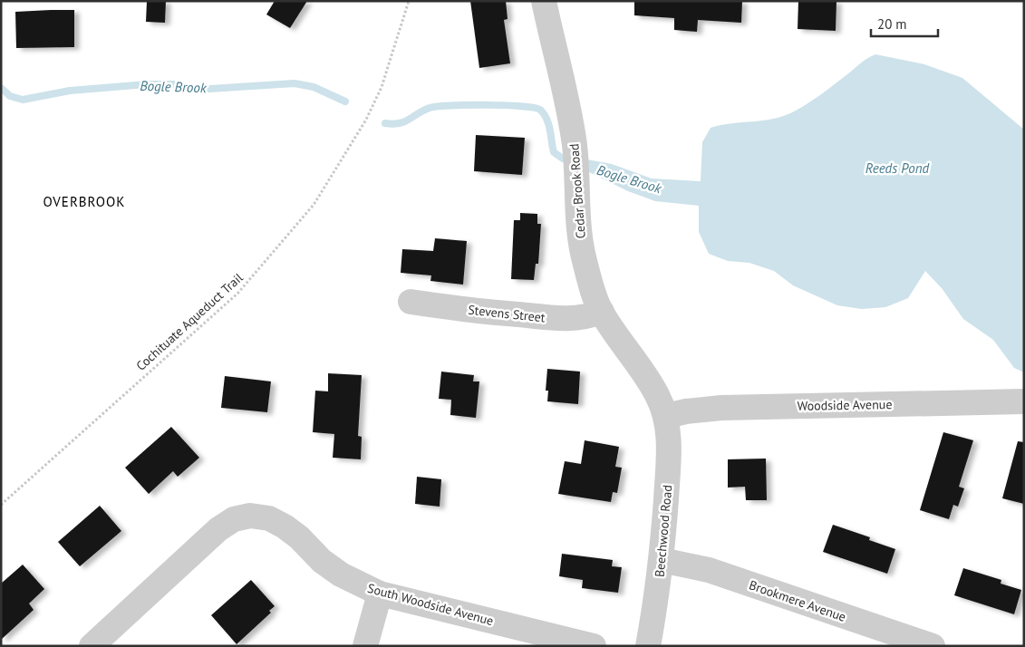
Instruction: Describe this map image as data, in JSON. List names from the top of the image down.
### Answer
{
  "streets": {
    "street": [
      "Cedar Brook Road",
      "Stevens Street",
      "Woodside Avenue",
      "Beechwood Road",
      "Brookmere Avenue",
      "South Woodside Avenue"
    ],
    "path": ["Cochituate Aqueduct Trail"]
  },
  "crossings": [
    ["Cedar Brook Road", "Stevens Street"],
    ["Cedar Brook Road", "Woodside Avenue"],
    ["Cedar Brook Road", "Beechwood Road"],
    ["Woodside Avenue", "Beechwood Road"],
    ["Beechwood Road", "Brookmere Avenue"]
  ],
  "districts": ["OVERBROOK"],
  "water": ["Bogle Brook", "Reeds Pond"],
  "scale_bar": "20 m"
}
